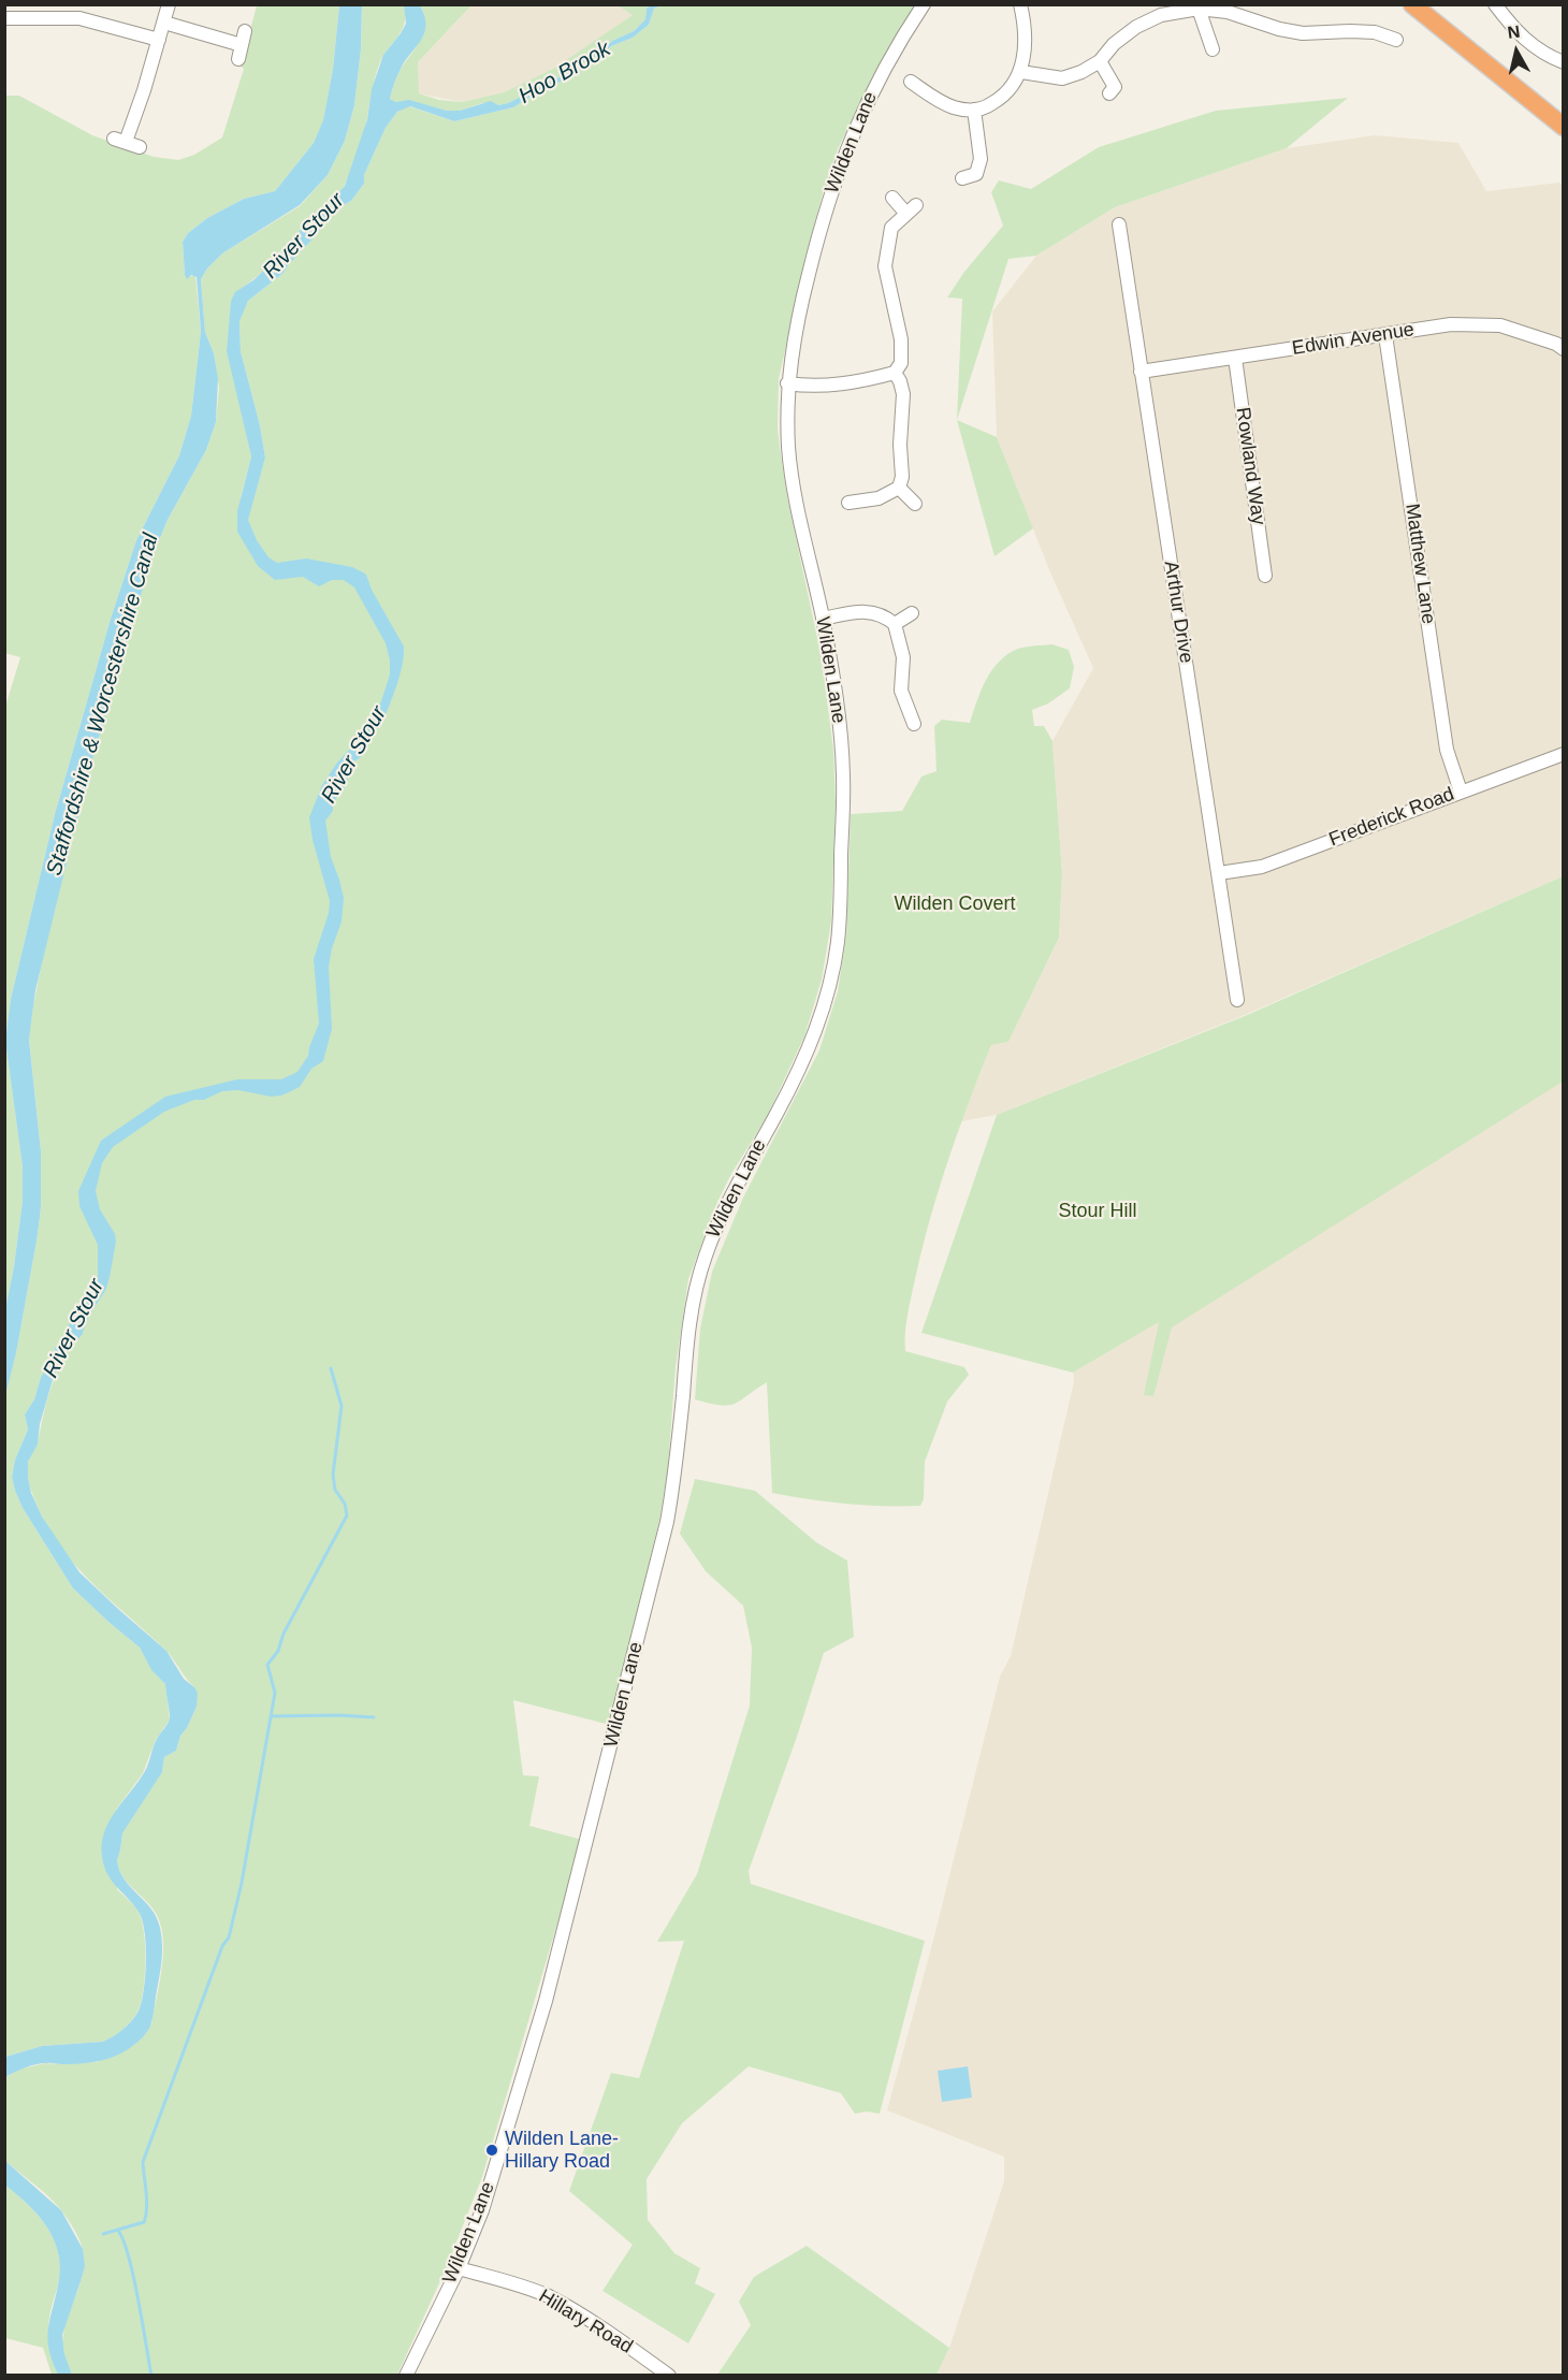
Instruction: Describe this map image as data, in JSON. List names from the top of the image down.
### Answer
{
  "streets": {
    "street": [
      "Wilden Lane",
      "Edwin Avenue",
      "Rowland Way",
      "Matthew Lane",
      "Arthur Drive",
      "Frederick Road",
      "Hillary Road"
    ]
  },
  "crossings": [
    ["Wilden Lane", "Hillary Road"],
    ["Edwin Avenue", "Rowland Way"],
    ["Edwin Avenue", "Matthew Lane"],
    ["Edwin Avenue", "Arthur Drive"],
    ["Matthew Lane", "Frederick Road"],
    ["Arthur Drive", "Frederick Road"]
  ],
  "water": ["Hoo Brook", "River Stour", "Staffordshire & Worcestershire Canal"],
  "parks": ["Wilden Covert", "Stour Hill"],
  "places": ["Wilden Lane- Hillary Road"],
  "north": "top"
}
